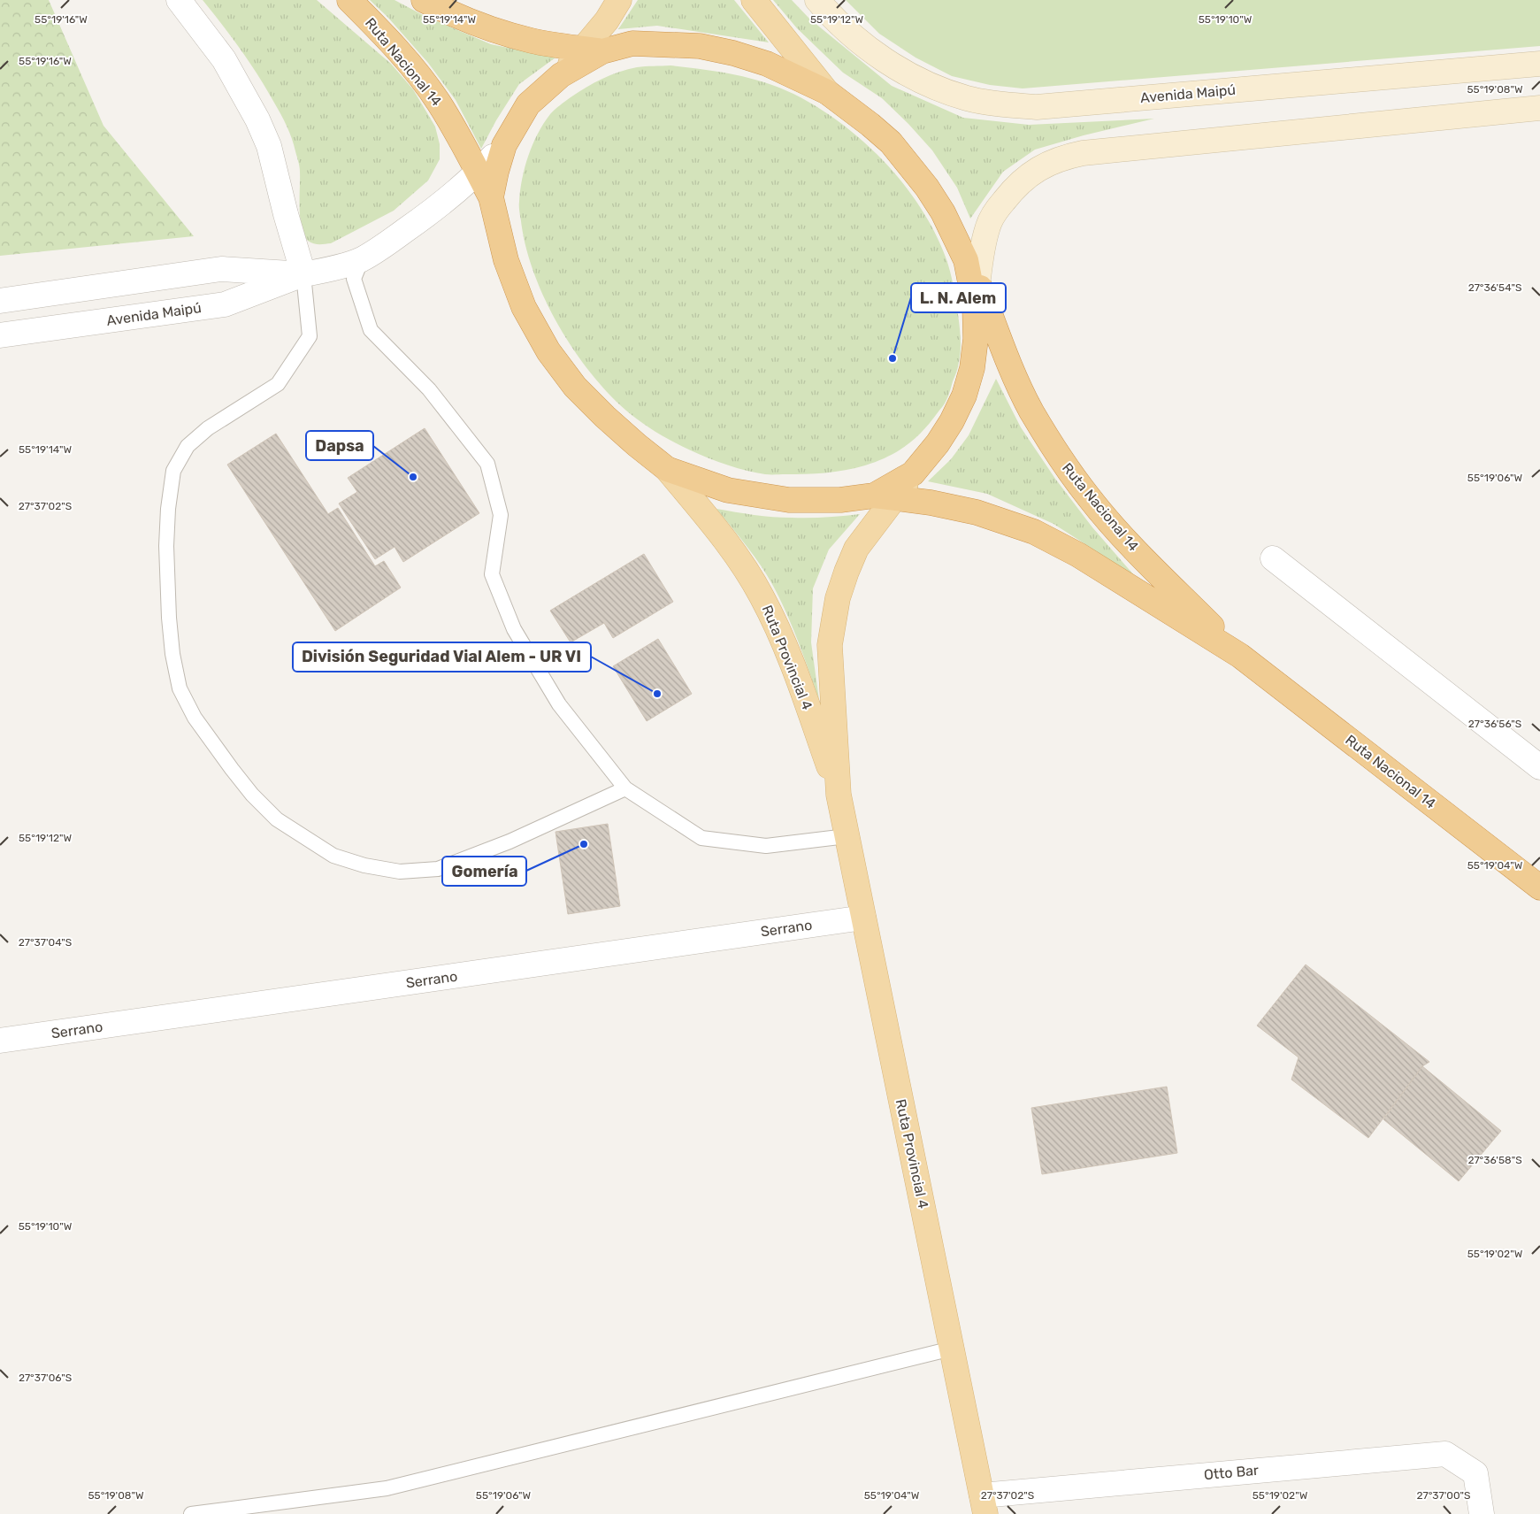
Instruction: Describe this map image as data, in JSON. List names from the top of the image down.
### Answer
{
  "streets": {
    "highway": ["Ruta Nacional 14"],
    "main road": ["Avenida Maipú", "Ruta Provincial 4"],
    "street": ["Serrano", "Otto Bar"]
  },
  "crossings": [
    ["Ruta Nacional 14", "Avenida Maipú"],
    ["Ruta Nacional 14", "Ruta Provincial 4"],
    ["Ruta Provincial 4", "Serrano"],
    ["Ruta Provincial 4", "Otto Bar"]
  ],
  "places": [
    "L. N. Alem",
    "Dapsa",
    "División Seguridad Vial Alem - UR VI",
    "Gomería"
  ],
  "coordinates": [
    "55°19'16\"W",
    "55°19'14\"W",
    "55°19'12\"W",
    "55°19'10\"W",
    "55°19'08\"W",
    "27°36'54\"S",
    "55°19'06\"W",
    "27°37'02\"S",
    "27°36'56\"S",
    "55°19'04\"W",
    "27°37'04\"S",
    "27°36'58\"S",
    "55°19'02\"W",
    "27°37'06\"S",
    "27°37'00\"S"
  ]
}
